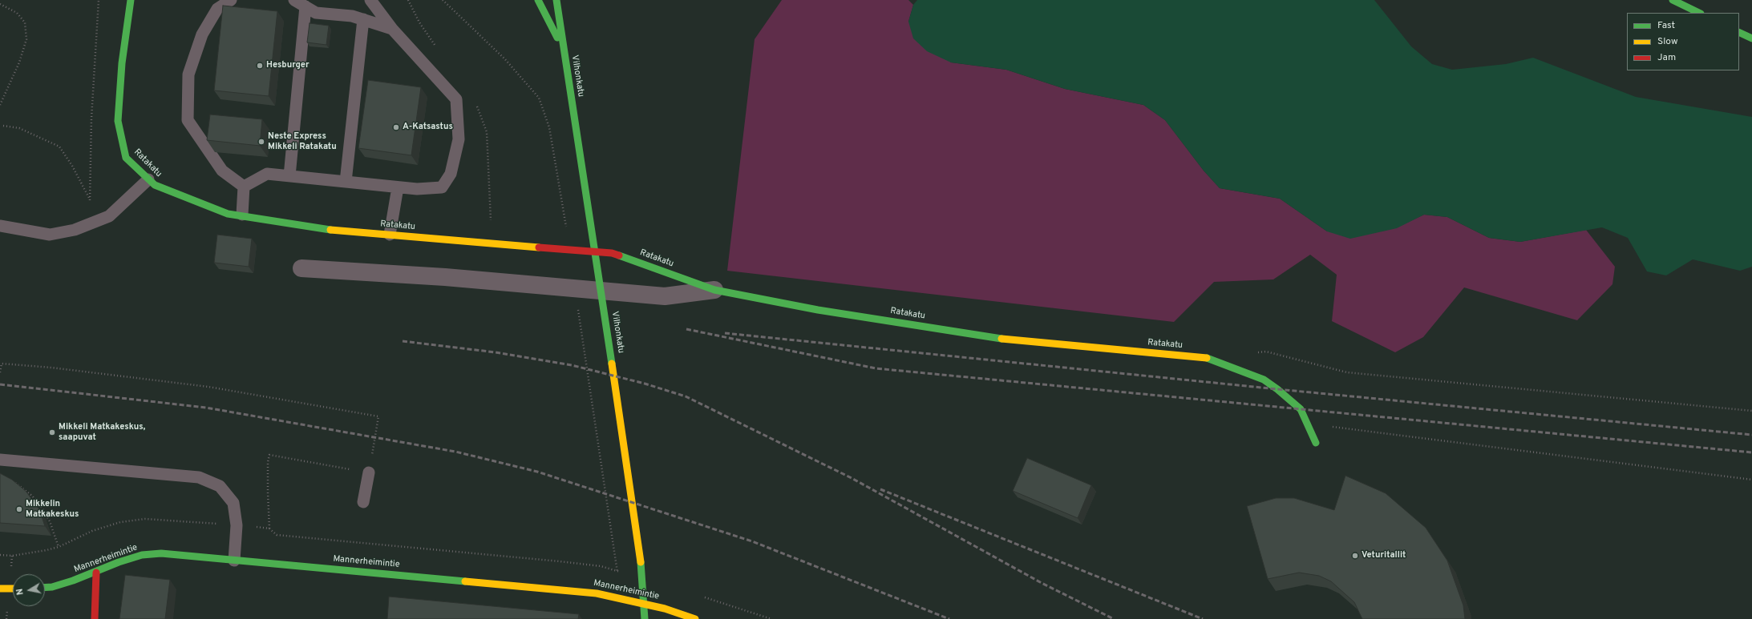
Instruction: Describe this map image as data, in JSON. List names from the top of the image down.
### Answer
{
  "streets": {
    "main road": ["Vilhonkatu", "Ratakatu", "Mannerheimintie"]
  },
  "places": [
    "Hesburger",
    "A-Katsastus",
    "Neste Express Mikkeli Ratakatu",
    "Mikkeli Matkakeskus, saapuvat",
    "Mikkelin Matkakeskus",
    "Veturitallit"
  ],
  "legend": ["Fast", "Slow", "Jam"],
  "north": "left"
}
